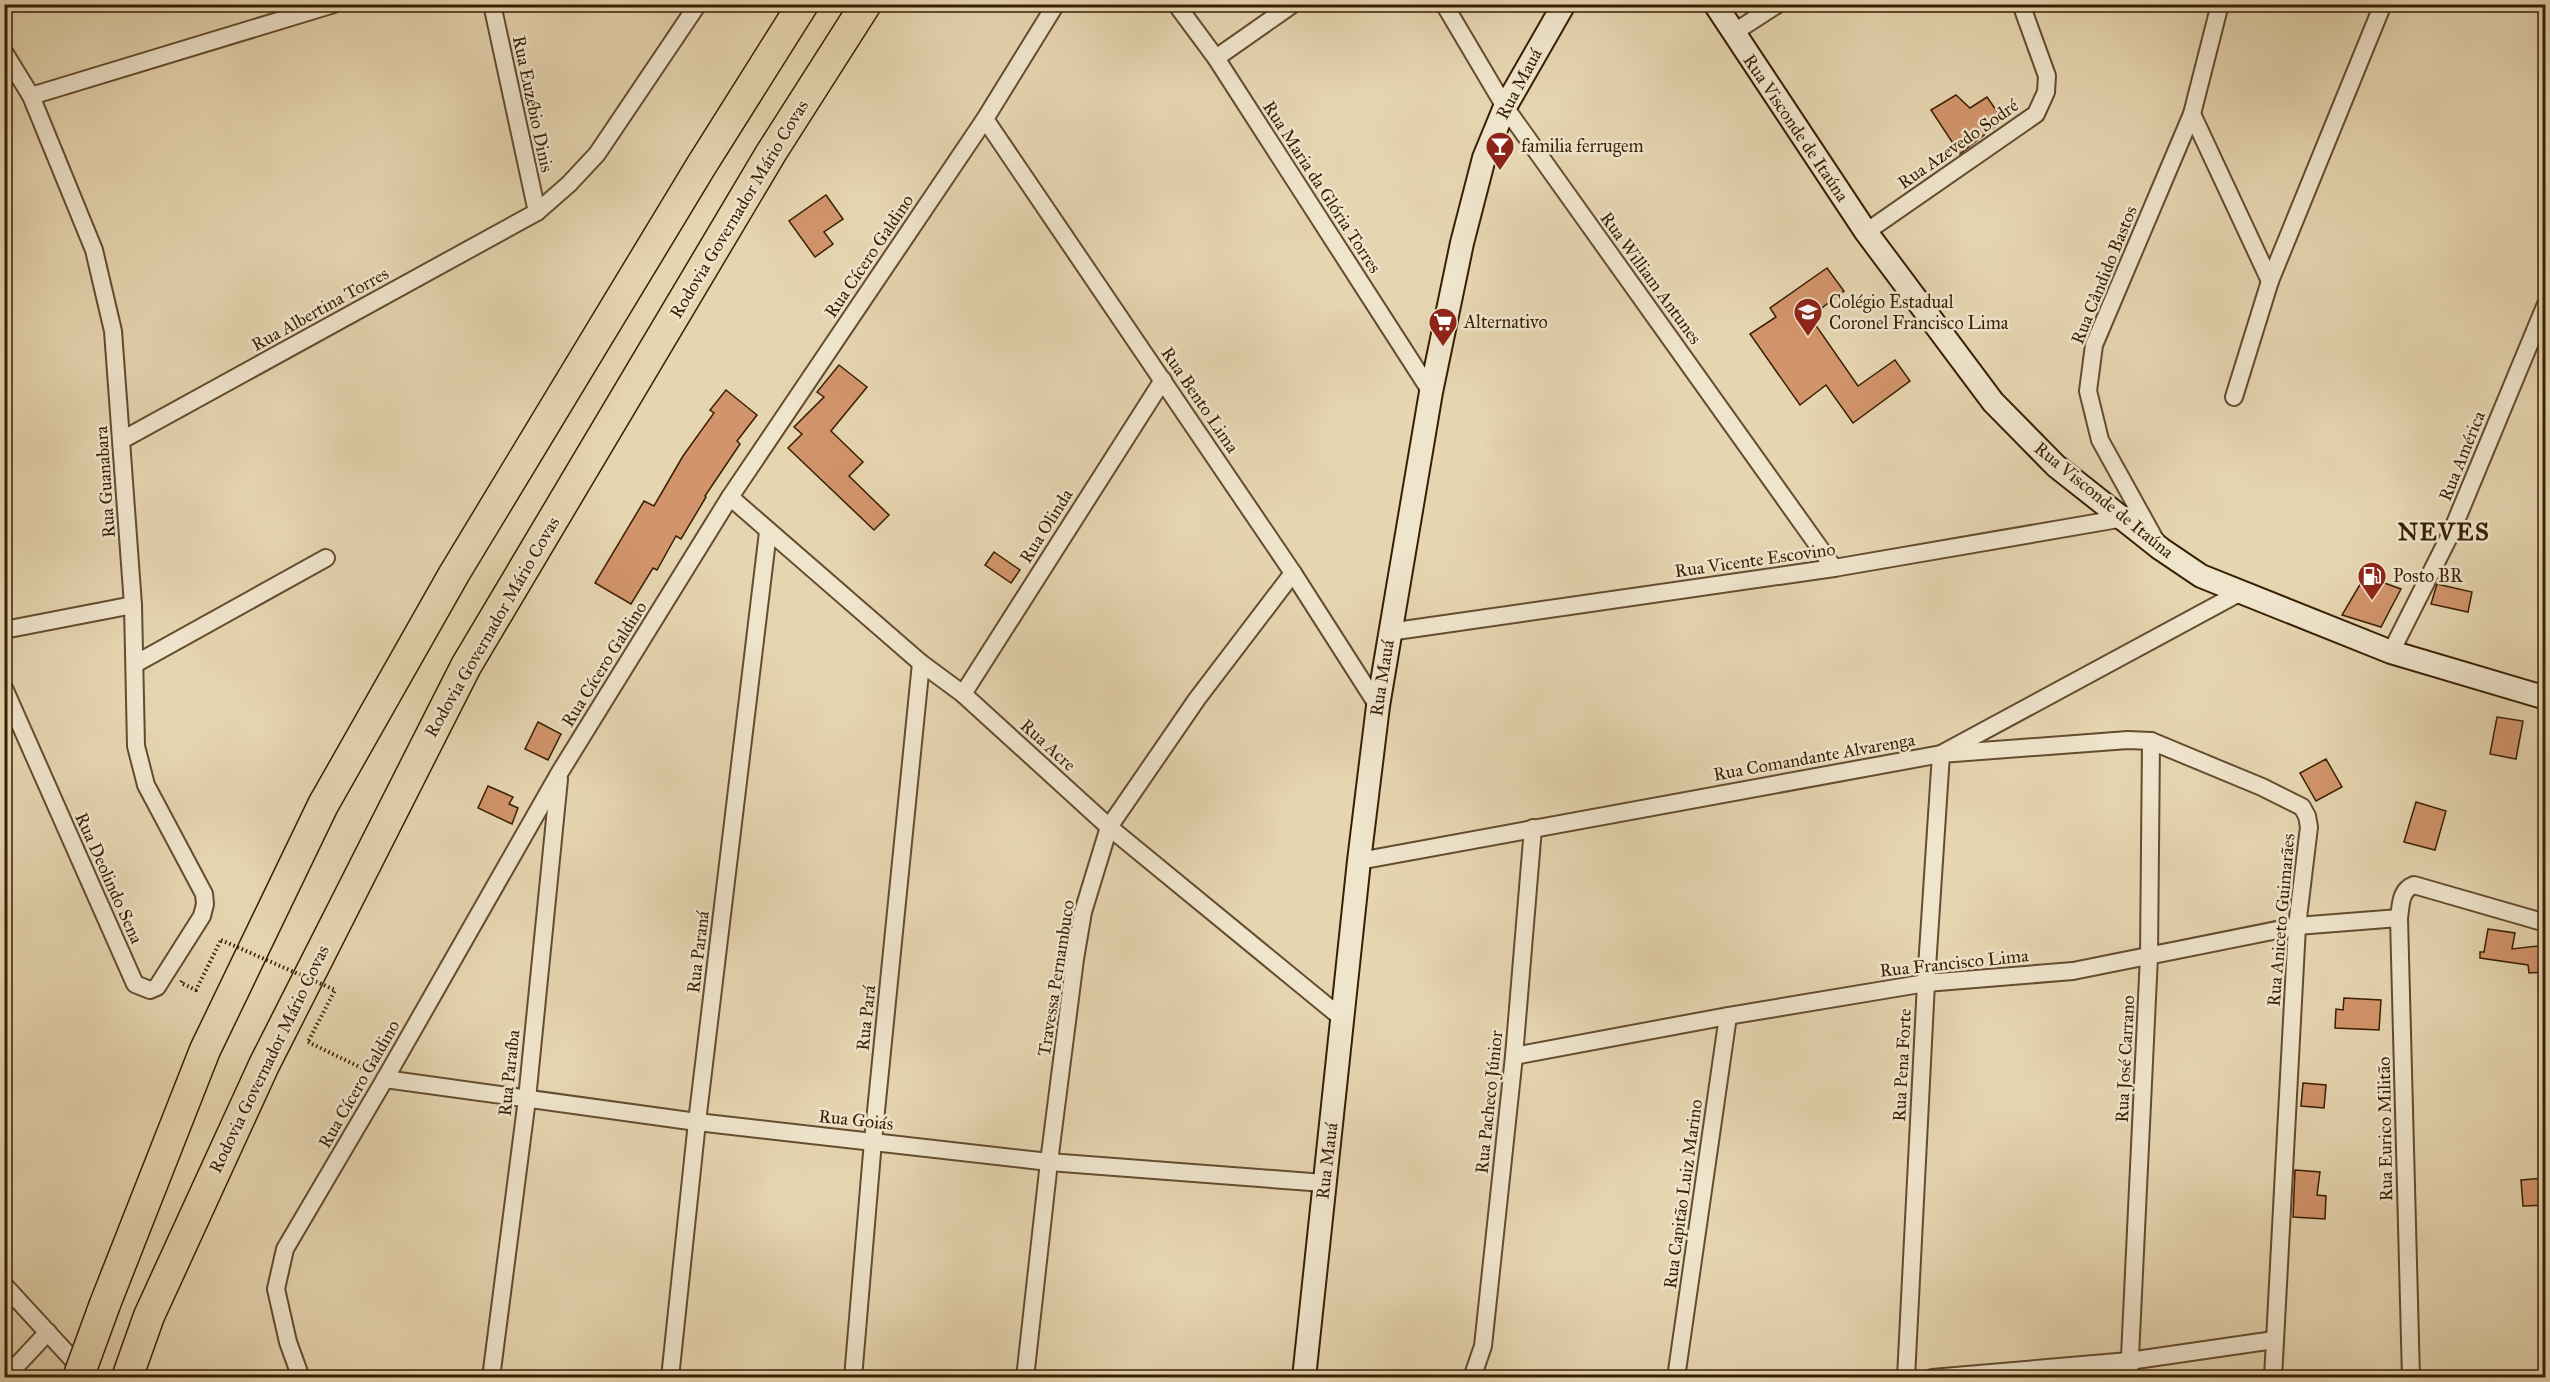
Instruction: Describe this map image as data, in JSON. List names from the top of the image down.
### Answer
{
  "streets": {
    "highway": ["Rodovia Governador Mário Covas"],
    "street": [
      "Rua Mauá",
      "Rua Euzébio Dinis",
      "Rua Visconde de Itaúna",
      "Rua Azevedo Sodré",
      "Rua Maria da Glória Torres",
      "Rua Cícero Galdino",
      "Rua Cândido Bastos",
      "Rua William Antunes",
      "Rua Albertina Torres",
      "Rua Bento Lima",
      "Rua América",
      "Rua Guanabara",
      "Rua Olinda",
      "Rua Vicente Escovino",
      "Rua Acre",
      "Rua Comandante Alvarenga",
      "Rua Deolindo Sena",
      "Rua Aniceto Guimarães",
      "Rua Paraná",
      "Rua Francisco Lima",
      "Travessa Pernambuco",
      "Rua Pará",
      "Rua José Carrano",
      "Rua Pena Forte",
      "Rua Paraíba",
      "Rua Pacheco Júnior",
      "Rua Goiás",
      "Rua Eurico Militão",
      "Rua Capitão Luiz Marino"
    ]
  },
  "crossings": [
    ["Rua Mauá", "Rua Maria da Glória Torres"],
    ["Rua Mauá", "Rua William Antunes"],
    ["Rua Mauá", "Rua Bento Lima"],
    ["Rua Mauá", "Rua Vicente Escovino"],
    ["Rua Mauá", "Rua Acre"],
    ["Rua Mauá", "Rua Comandante Alvarenga"],
    ["Rua Mauá", "Rua Goiás"],
    ["Rua Euzébio Dinis", "Rua Albertina Torres"],
    ["Rua Visconde de Itaúna", "Rua Azevedo Sodré"],
    ["Rua Visconde de Itaúna", "Rua Cândido Bastos"],
    ["Rua Visconde de Itaúna", "Rua América"],
    ["Rua Visconde de Itaúna", "Rua Vicente Escovino"],
    ["Rua Visconde de Itaúna", "Rua Comandante Alvarenga"],
    ["Rua Cícero Galdino", "Rua Bento Lima"],
    ["Rua Cícero Galdino", "Rua Acre"],
    ["Rua Cícero Galdino", "Rua Paraíba"],
    ["Rua Cícero Galdino", "Rua Goiás"],
    ["Rua William Antunes", "Rua Vicente Escovino"],
    ["Rua Albertina Torres", "Rua Guanabara"],
    ["Rua Bento Lima", "Rua Olinda"],
    ["Rua Bento Lima", "Travessa Pernambuco"],
    ["Rua Guanabara", "Rua Deolindo Sena"],
    ["Rua Olinda", "Rua Acre"],
    ["Rua Acre", "Rua Paraná"],
    ["Rua Acre", "Travessa Pernambuco"],
    ["Rua Acre", "Rua Pará"],
    ["Rua Comandante Alvarenga", "Rua Aniceto Guimarães"],
    ["Rua Comandante Alvarenga", "Rua Pena Forte"],
    ["Rua Comandante Alvarenga", "Rua Pacheco Júnior"],
    ["Rua Aniceto Guimarães", "Rua Francisco Lima"],
    ["Rua Aniceto Guimarães", "Rua José Carrano"],
    ["Rua Aniceto Guimarães", "Rua Pena Forte"],
    ["Rua Paraná", "Rua Goiás"],
    ["Rua Francisco Lima", "Rua José Carrano"],
    ["Rua Francisco Lima", "Rua Pena Forte"],
    ["Rua Francisco Lima", "Rua Pacheco Júnior"],
    ["Rua Francisco Lima", "Rua Eurico Militão"],
    ["Rua Francisco Lima", "Rua Capitão Luiz Marino"],
    ["Travessa Pernambuco", "Rua Goiás"],
    ["Rua Pará", "Rua Goiás"],
    ["Rua Paraíba", "Rua Goiás"]
  ],
  "districts": ["NEVES"],
  "places": {
    "bar": ["familia ferrugem"],
    "school or university": ["Colégio Estadual Coronel Francisco Lima"],
    "supermarket": ["Alternativo"],
    "fuel station": ["Posto BR"]
  }
}
